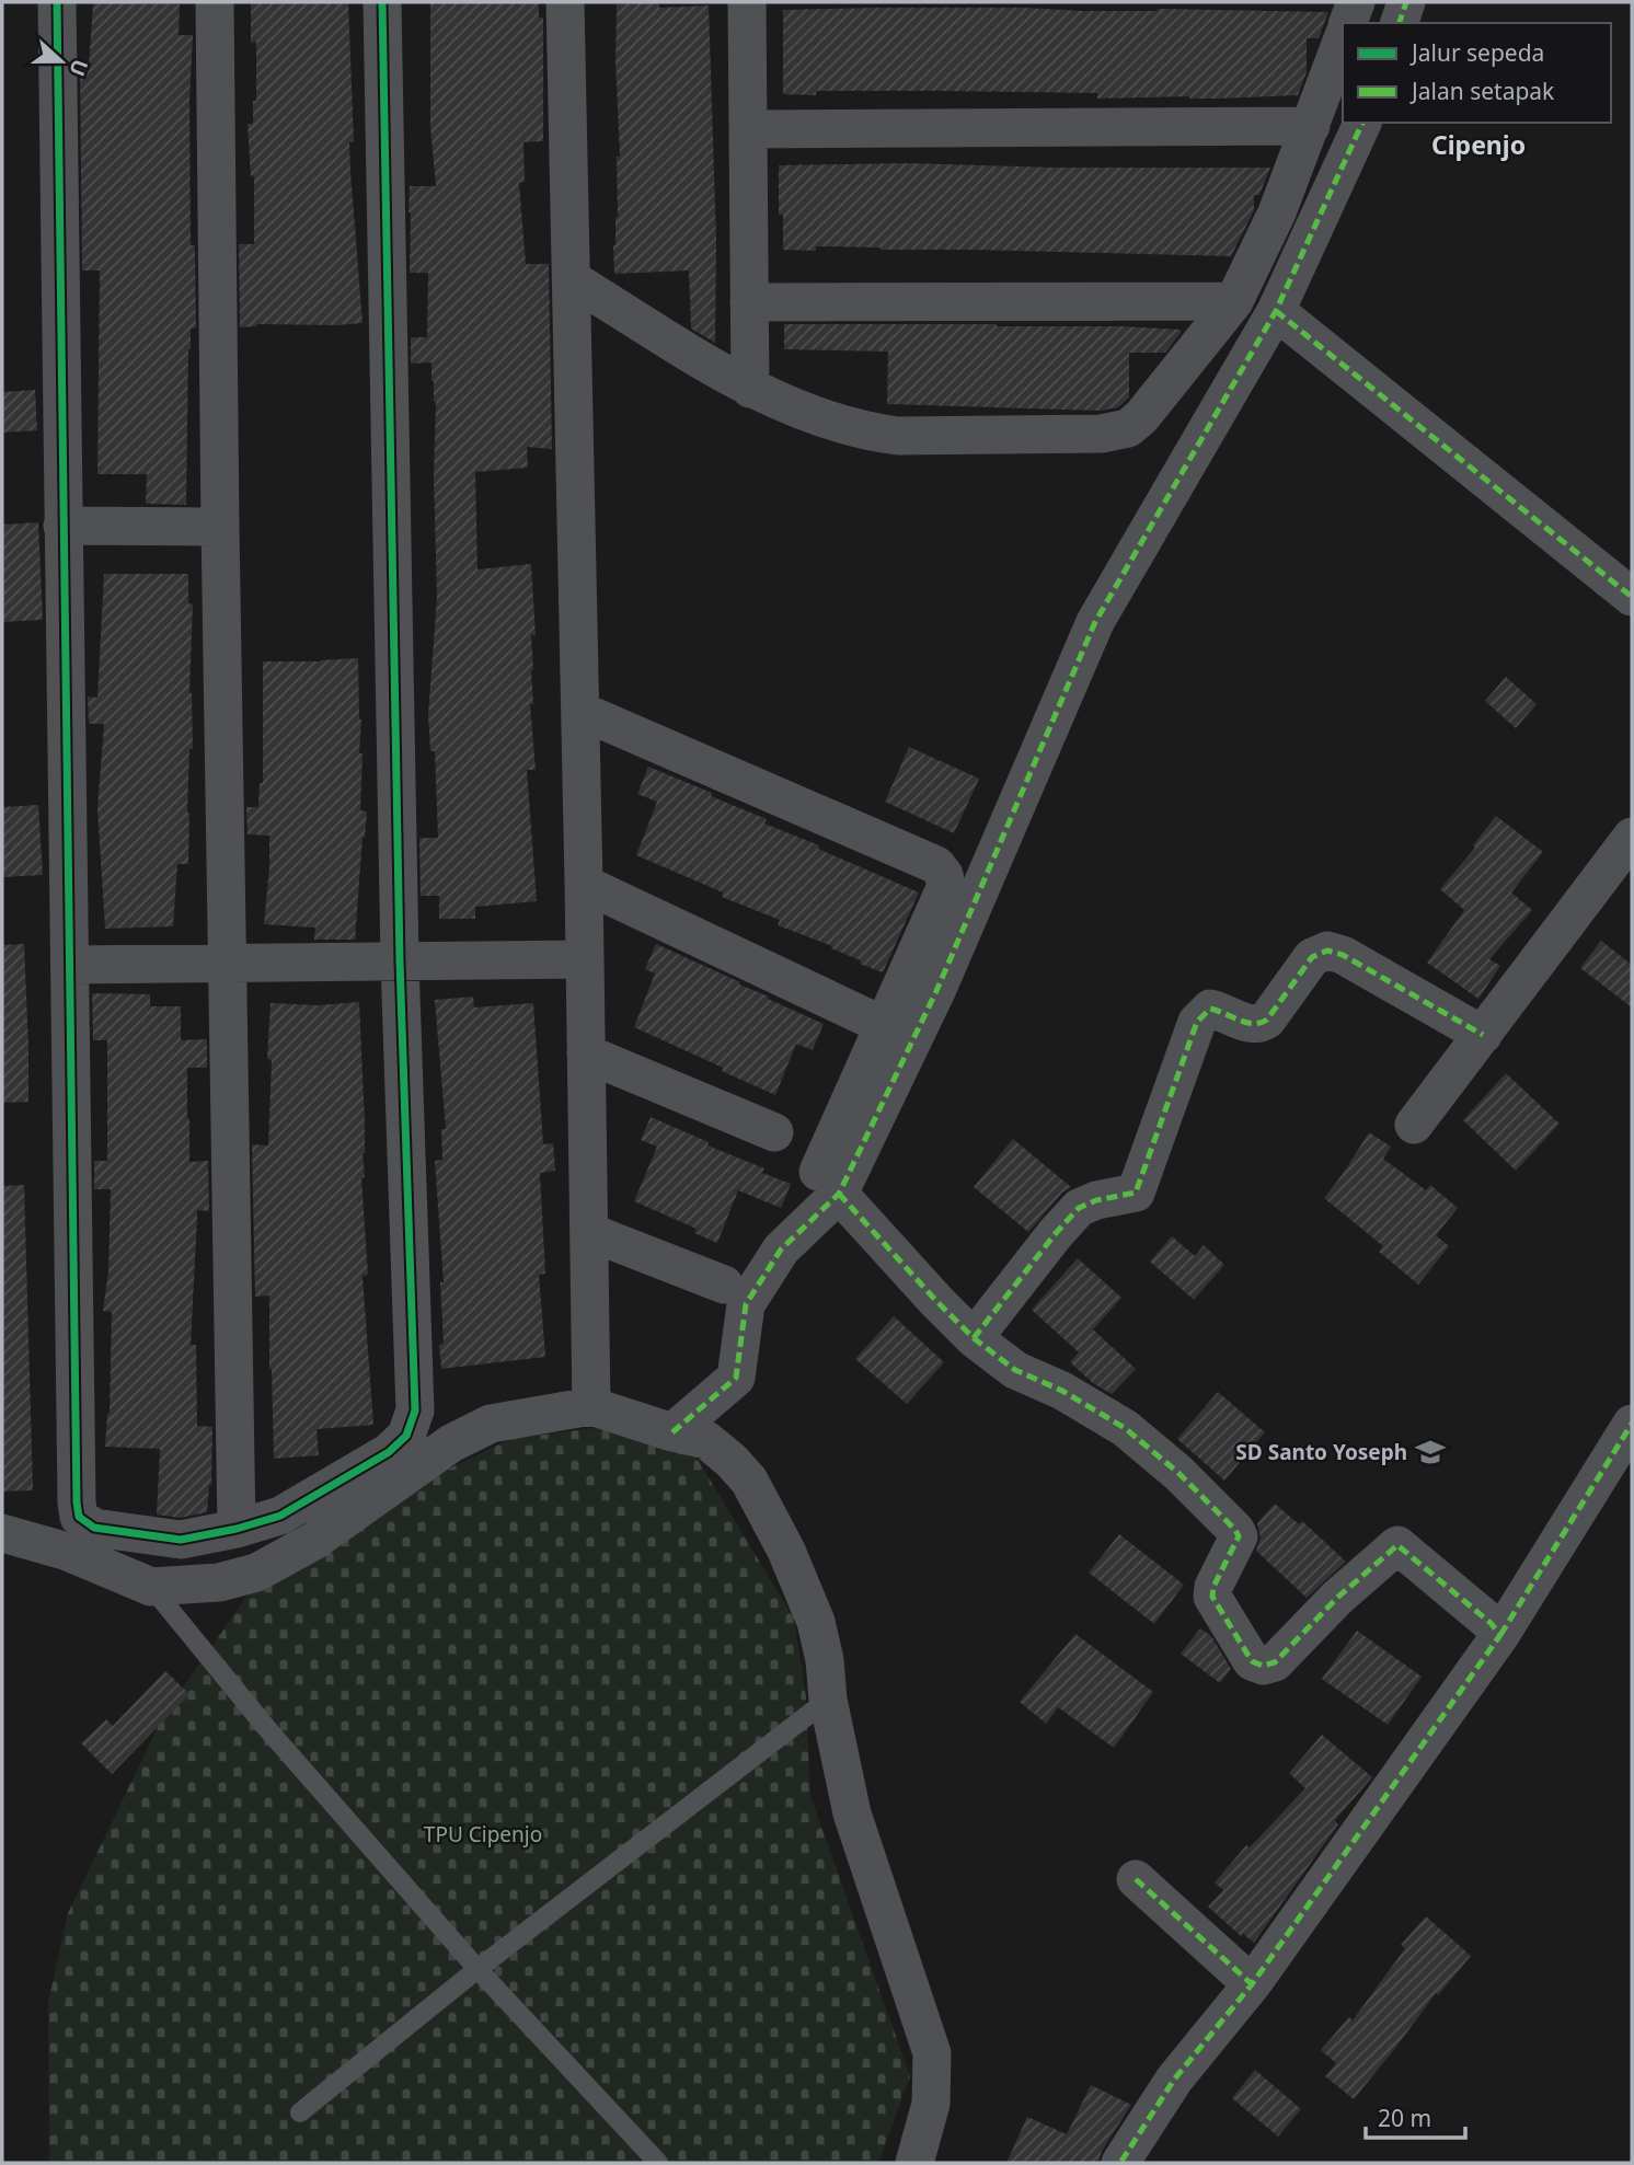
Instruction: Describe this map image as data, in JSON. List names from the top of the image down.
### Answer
{
  "districts": ["Cipenjo"],
  "parks": ["TPU Cipenjo"],
  "places": {
    "school or university": ["SD Santo Yoseph"]
  },
  "legend": ["Jalur sepeda", "Jalan setapak"],
  "scale_bar": "20 m",
  "north": "right"
}
